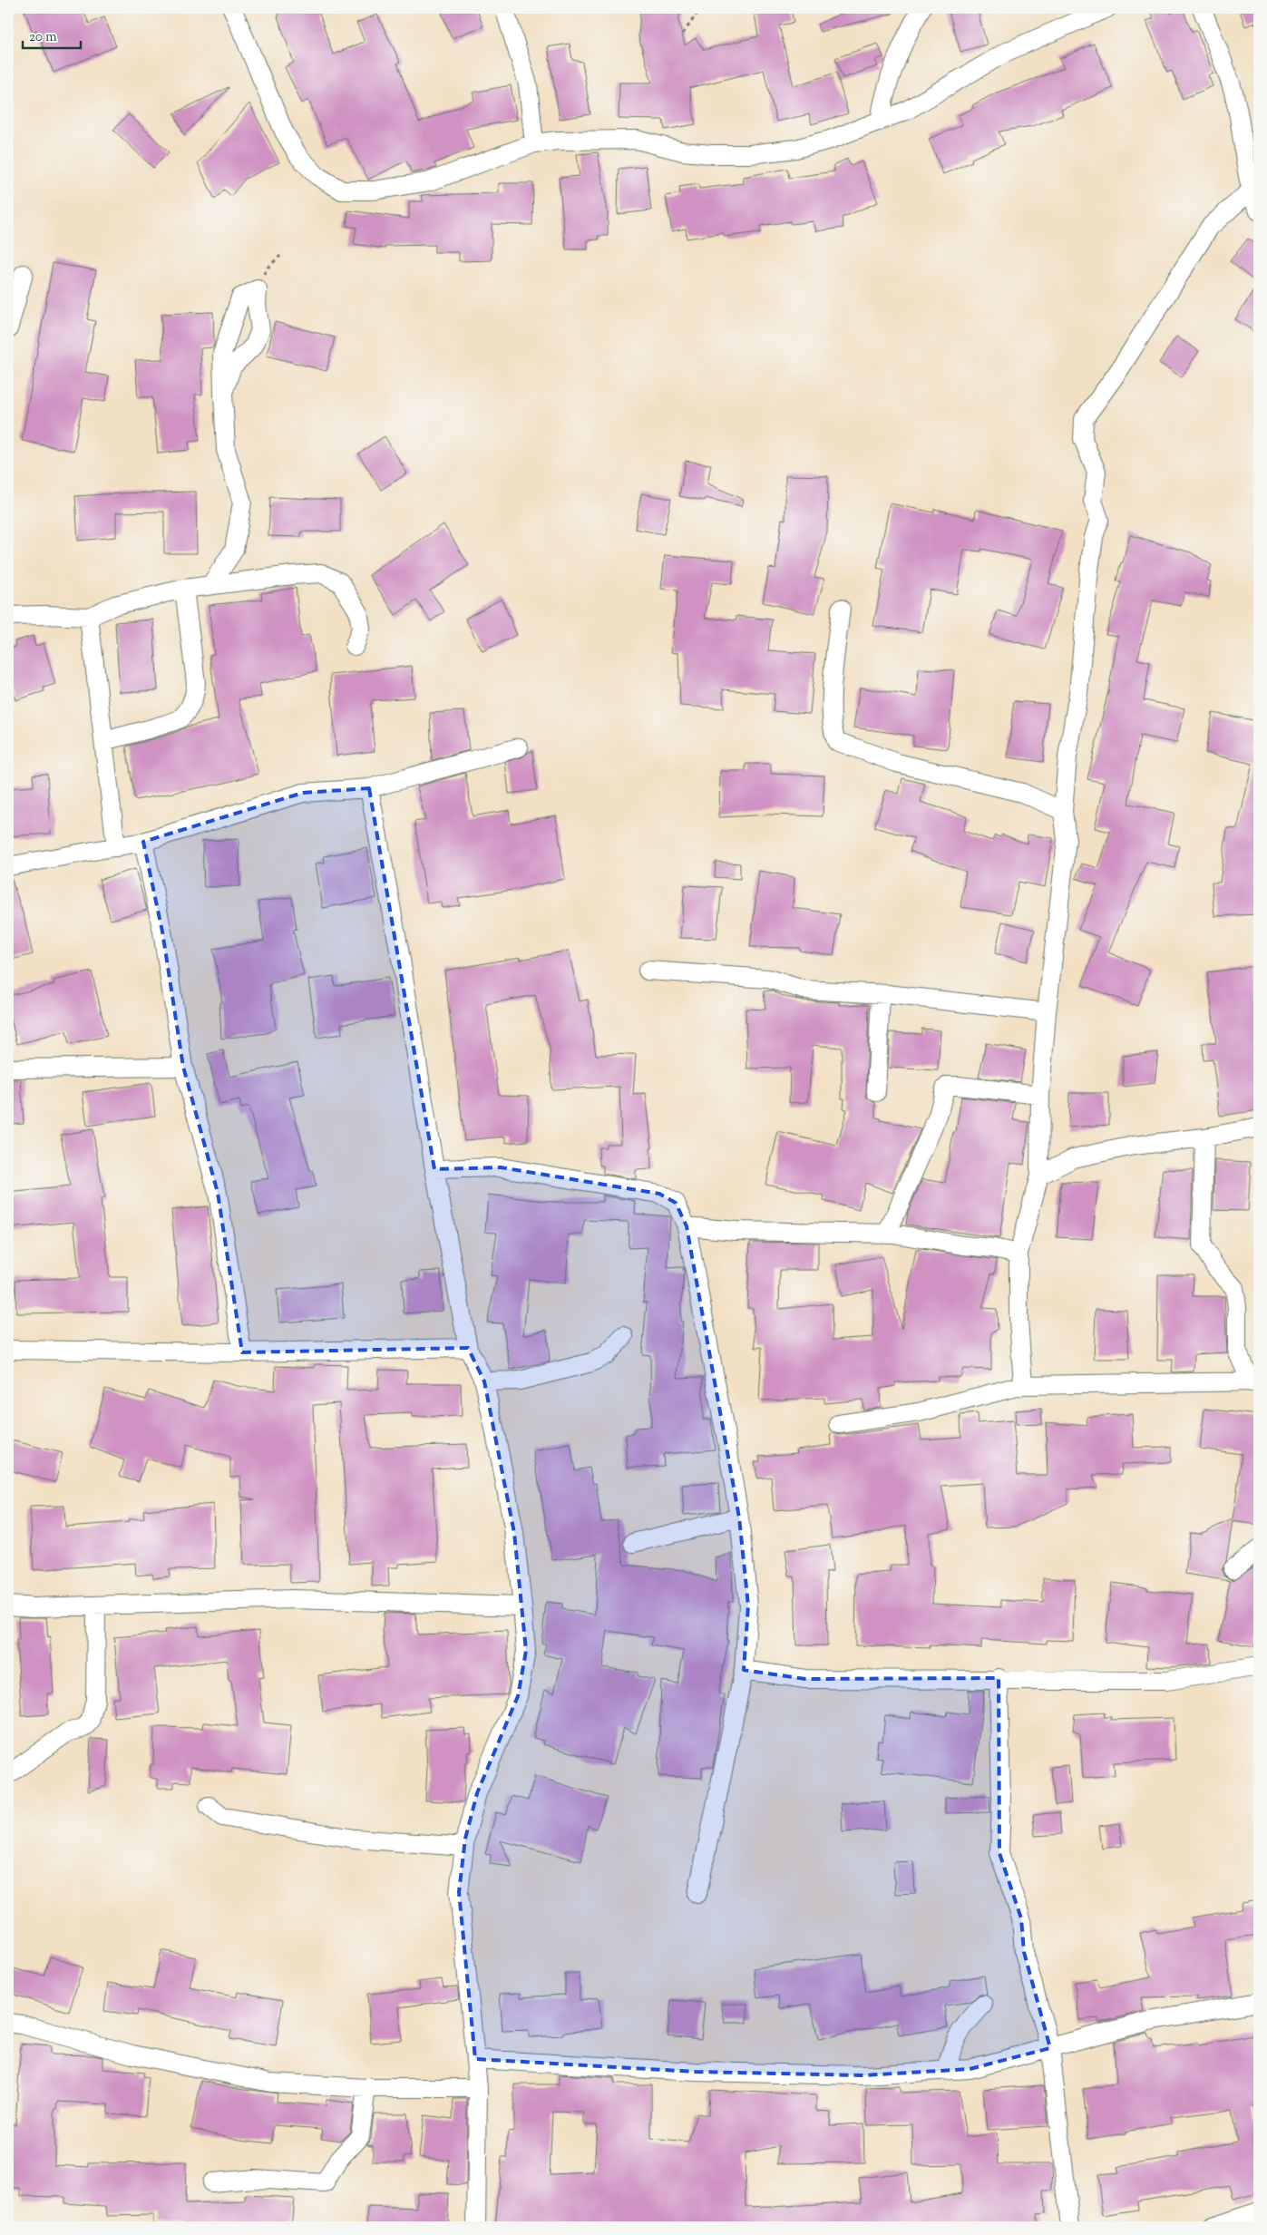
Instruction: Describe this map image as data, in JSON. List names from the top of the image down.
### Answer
{
  "scale_bar": "20 m"
}
